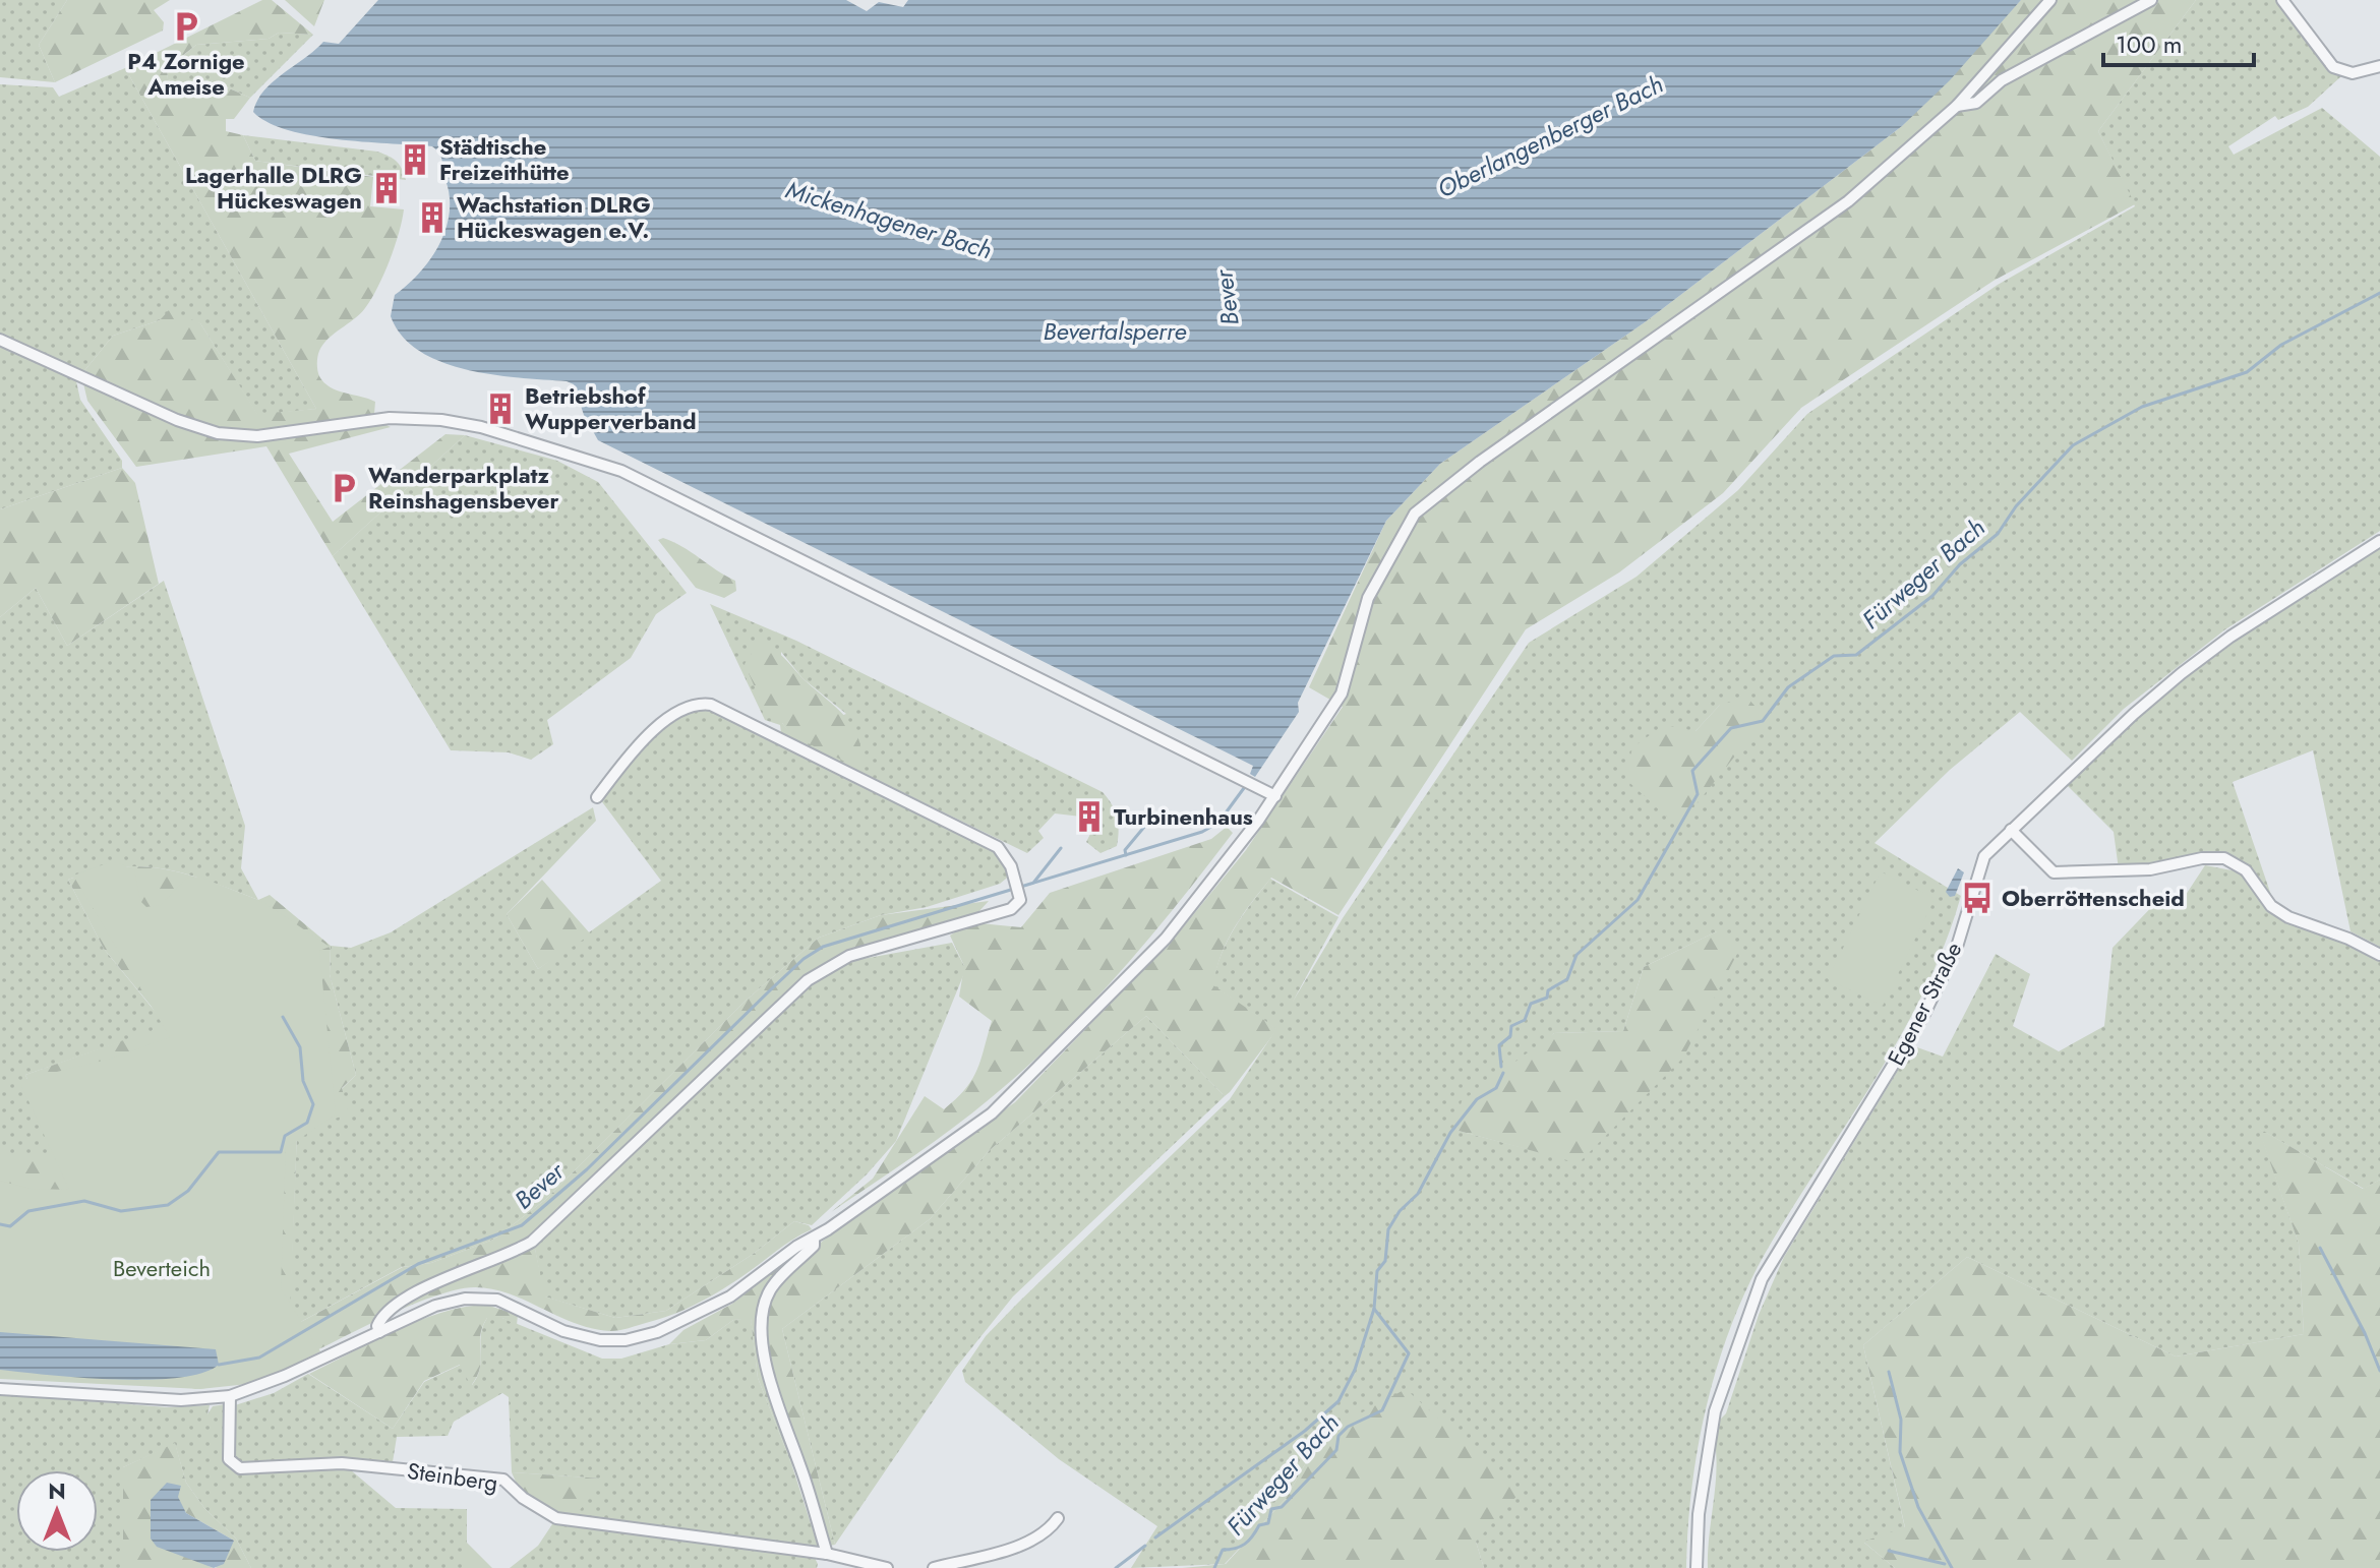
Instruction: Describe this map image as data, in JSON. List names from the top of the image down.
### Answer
{
  "streets": {
    "street": ["Egener Straße", "Steinberg"]
  },
  "water": [
    "Oberlangenberger Bach",
    "Mickenhagener Bach",
    "Bever",
    "Bevertalsperre",
    "Fürweger Bach"
  ],
  "parks": ["Beverteich"],
  "places": {
    "parking": ["P4 Zornige Ameise", "Wanderparkplatz Reinshagensbever"],
    "building": [
      "Städtische Freizeithütte",
      "Lagerhalle DLRG Hückeswagen",
      "Wachstation DLRG Hückeswagen e.V.",
      "Betriebshof Wupperverband",
      "Turbinenhaus"
    ],
    "bus stop": ["Oberröttenscheid"]
  },
  "scale_bar": "100 m",
  "north": "top"
}
